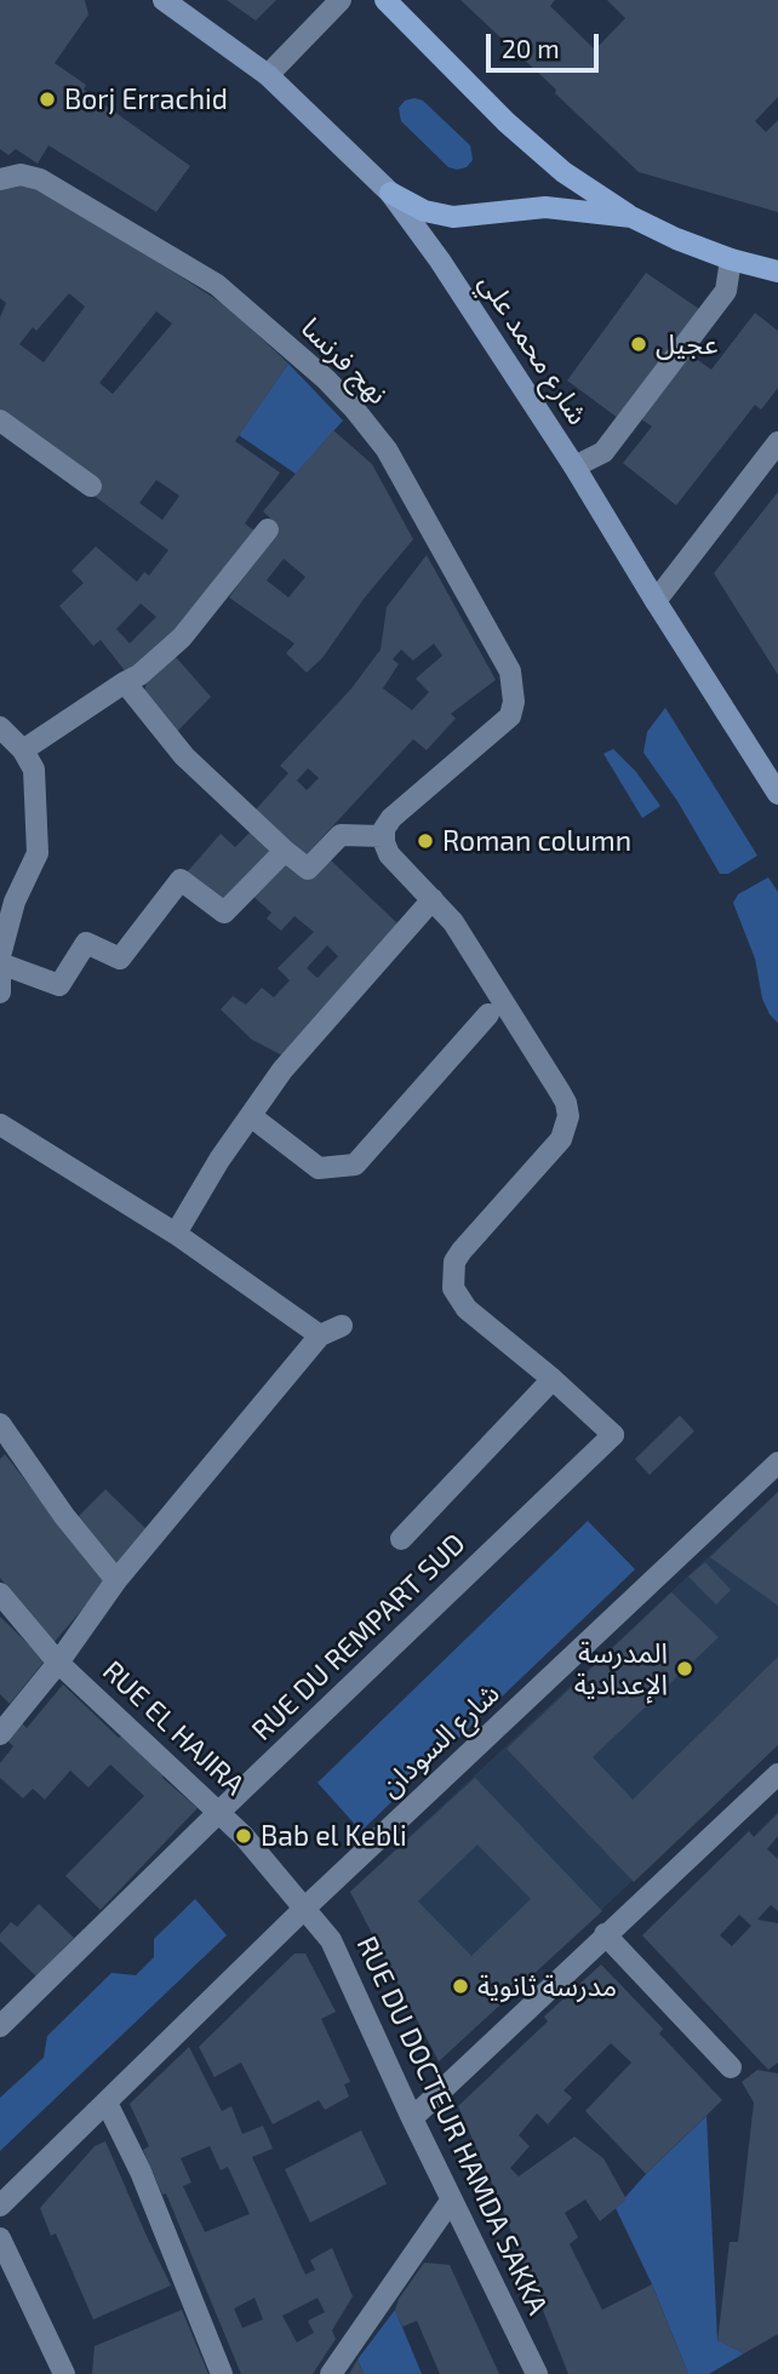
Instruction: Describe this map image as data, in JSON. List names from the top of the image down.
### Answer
{
  "streets": {
    "main road": ["شارع محمد علي"],
    "street": [
      "نهج فرنسا",
      "RUE DU REMPART SUD",
      "RUE EL HAJIRA",
      "شارع السودان",
      "RUE DU DOCTEUR HAMDA SAKKA"
    ]
  },
  "crossings": [
    ["RUE DU REMPART SUD", "RUE EL HAJIRA"],
    ["RUE EL HAJIRA", "شارع السودان"],
    ["RUE EL HAJIRA", "RUE DU DOCTEUR HAMDA SAKKA"],
    ["شارع السودان", "RUE DU DOCTEUR HAMDA SAKKA"]
  ],
  "places": [
    "Borj Errachid",
    "عجيل",
    "Roman column",
    "المدرسة الإعدادية",
    "Bab el Kebli",
    "مدرسة ثانوية"
  ],
  "scale_bar": "20 m"
}
